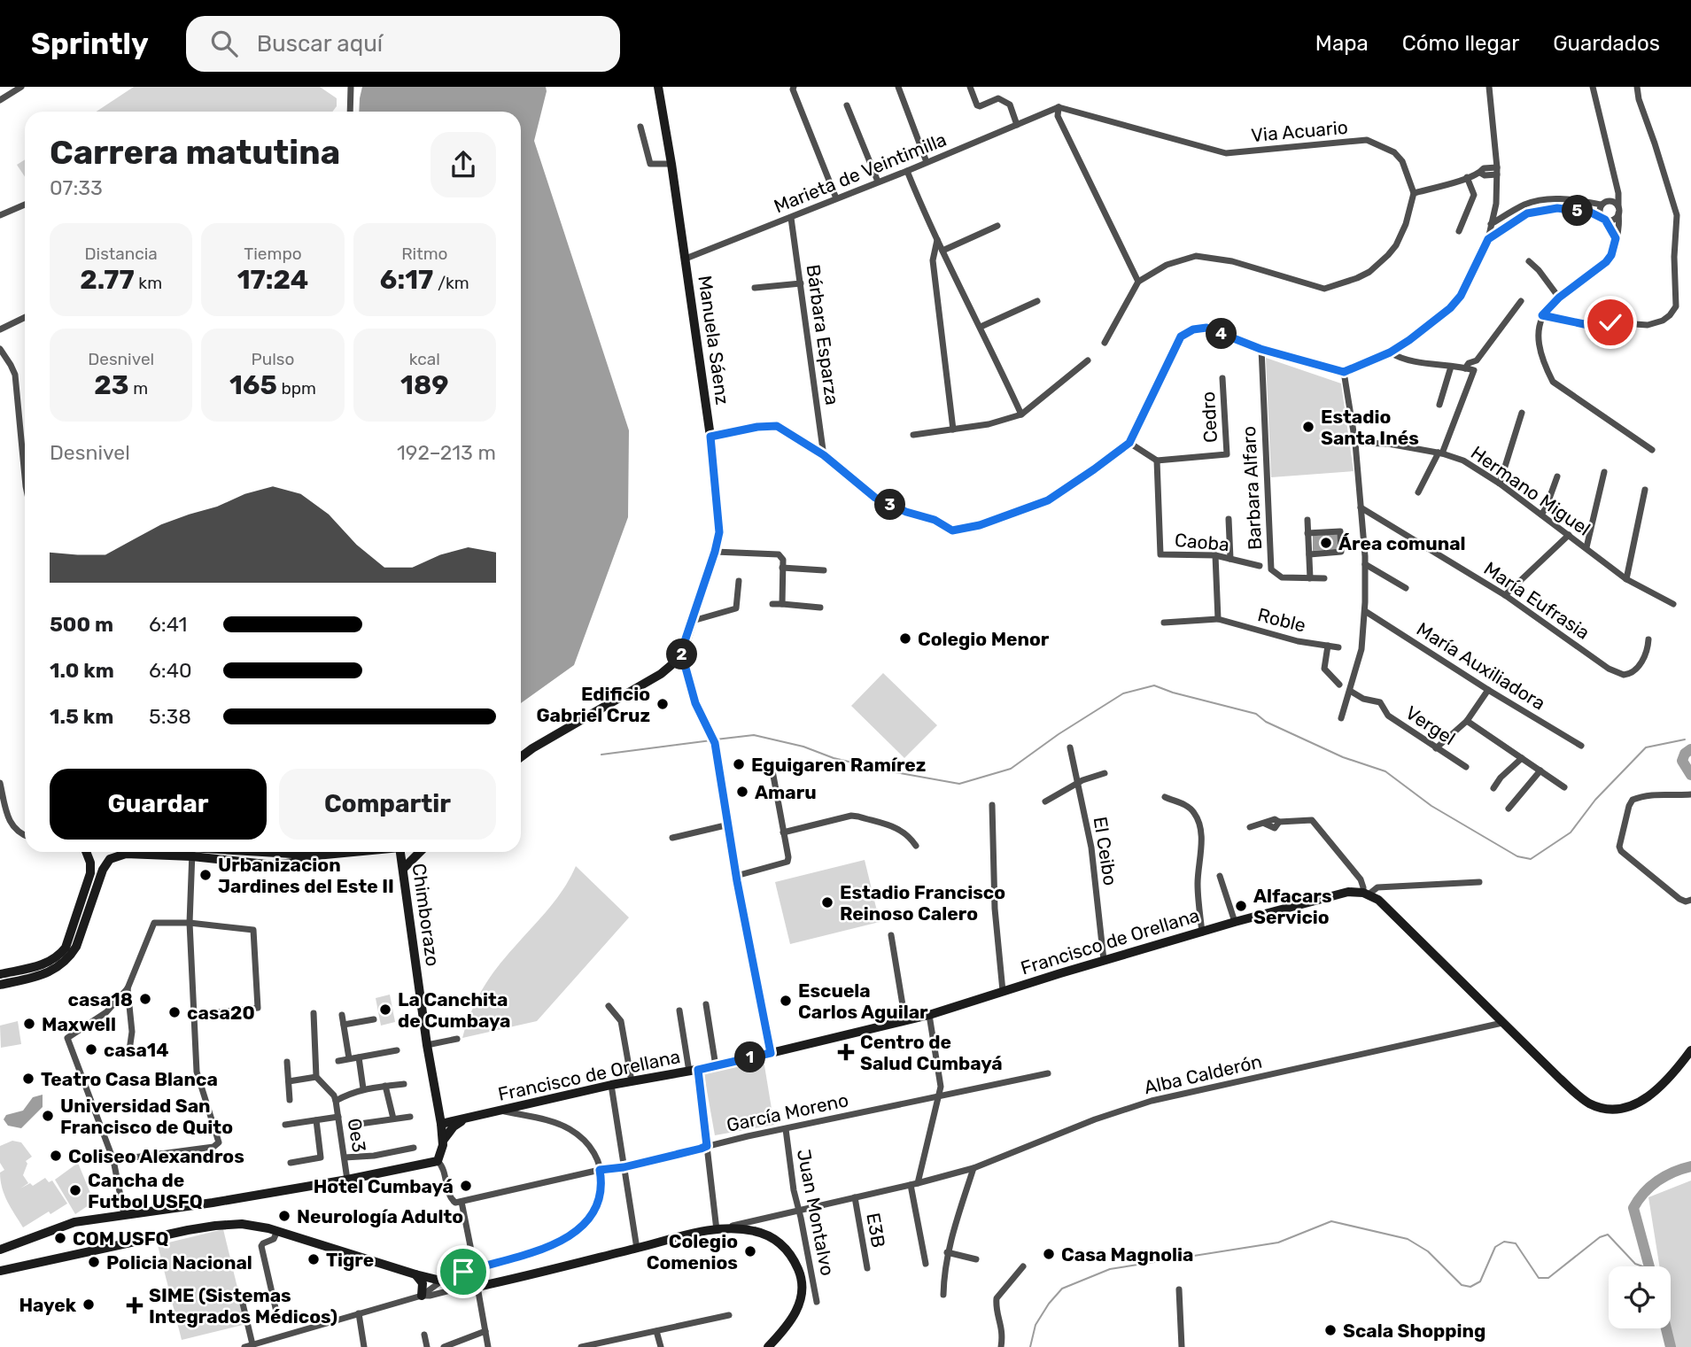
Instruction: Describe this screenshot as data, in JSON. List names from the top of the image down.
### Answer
{
  "streets": {
    "street": [
      "Via Acuario",
      "Marieta de Veintimilla",
      "Bárbara Esparza",
      "Manuela Sáenz",
      "Cedro",
      "Barbara Alfaro",
      "Hermano Miguel",
      "Caoba",
      "María Eufrasia",
      "Roble",
      "María Auxiliadora",
      "Vergel",
      "El Ceibo",
      "Chimborazo",
      "Francisco de Orellana",
      "Alba Calderón",
      "García Moreno",
      "Oe3",
      "Juan Montalvo",
      "E3B"
    ]
  },
  "crossings": [
    ["Via Acuario", "Marieta de Veintimilla"],
    ["Marieta de Veintimilla", "Bárbara Esparza"],
    ["Marieta de Veintimilla", "Manuela Sáenz"],
    ["Cedro", "Caoba"],
    ["El Ceibo", "Francisco de Orellana"],
    ["Chimborazo", "Francisco de Orellana"],
    ["Alba Calderón", "Juan Montalvo"],
    ["Alba Calderón", "E3B"],
    ["García Moreno", "Juan Montalvo"]
  ],
  "places": {
    "other": [
      "Estadio Santa Inés",
      "Área comunal",
      "Colegio Menor",
      "Edificio Gabriel Cruz",
      "Eguigaren Ramírez",
      "Amaru",
      "Urbanizacion Jardines del Este II",
      "Estadio Francisco Reinoso Calero",
      "Alfacars Servicio",
      "casa18",
      "Escuela Carlos Aguilar",
      "La Canchita de Cumbaya",
      "casa20",
      "Maxwell",
      "casa14",
      "Teatro Casa Blanca",
      "Universidad San Francisco de Quito",
      "Coliseo Alexandros",
      "Hotel Cumbayá",
      "Cancha de Futbol USFQ",
      "Neurología Adulto",
      "COM USFQ",
      "Colegio Comenios",
      "Casa Magnolia",
      "Tigre",
      "Policia Nacional",
      "Hayek",
      "Scala Shopping"
    ],
    "health": ["Centro de Salud Cumbayá", "SIME (Sistemas Integrados Médicos)"]
  },
  "page": {
    "header": "Sprintly",
    "search": "Buscar aquí",
    "nav": ["Mapa", "Cómo llegar", "Guardados"],
    "heading": ["Carrera matutina", "07:33"],
    "pins": [
      "5",
      "4",
      "3",
      "2",
      "1"
    ],
    "stats": [
      ["Distancia", "2.77 km"],
      ["Tiempo", "17:24"],
      ["Ritmo", "6:17 /km"],
      ["Desnivel", "23 m"],
      ["Pulso", "165 bpm"],
      ["kcal", "189"]
    ],
    "chart": ["Desnivel", "192–213 m"],
    "list": [
      {
        "name": "500 m",
        "note": "6:41"
      },
      {
        "name": "1.0 km",
        "note": "6:40"
      },
      {
        "name": "1.5 km",
        "note": "5:38"
      }
    ],
    "buttons": ["Guardar", "Compartir"]
  }
}
